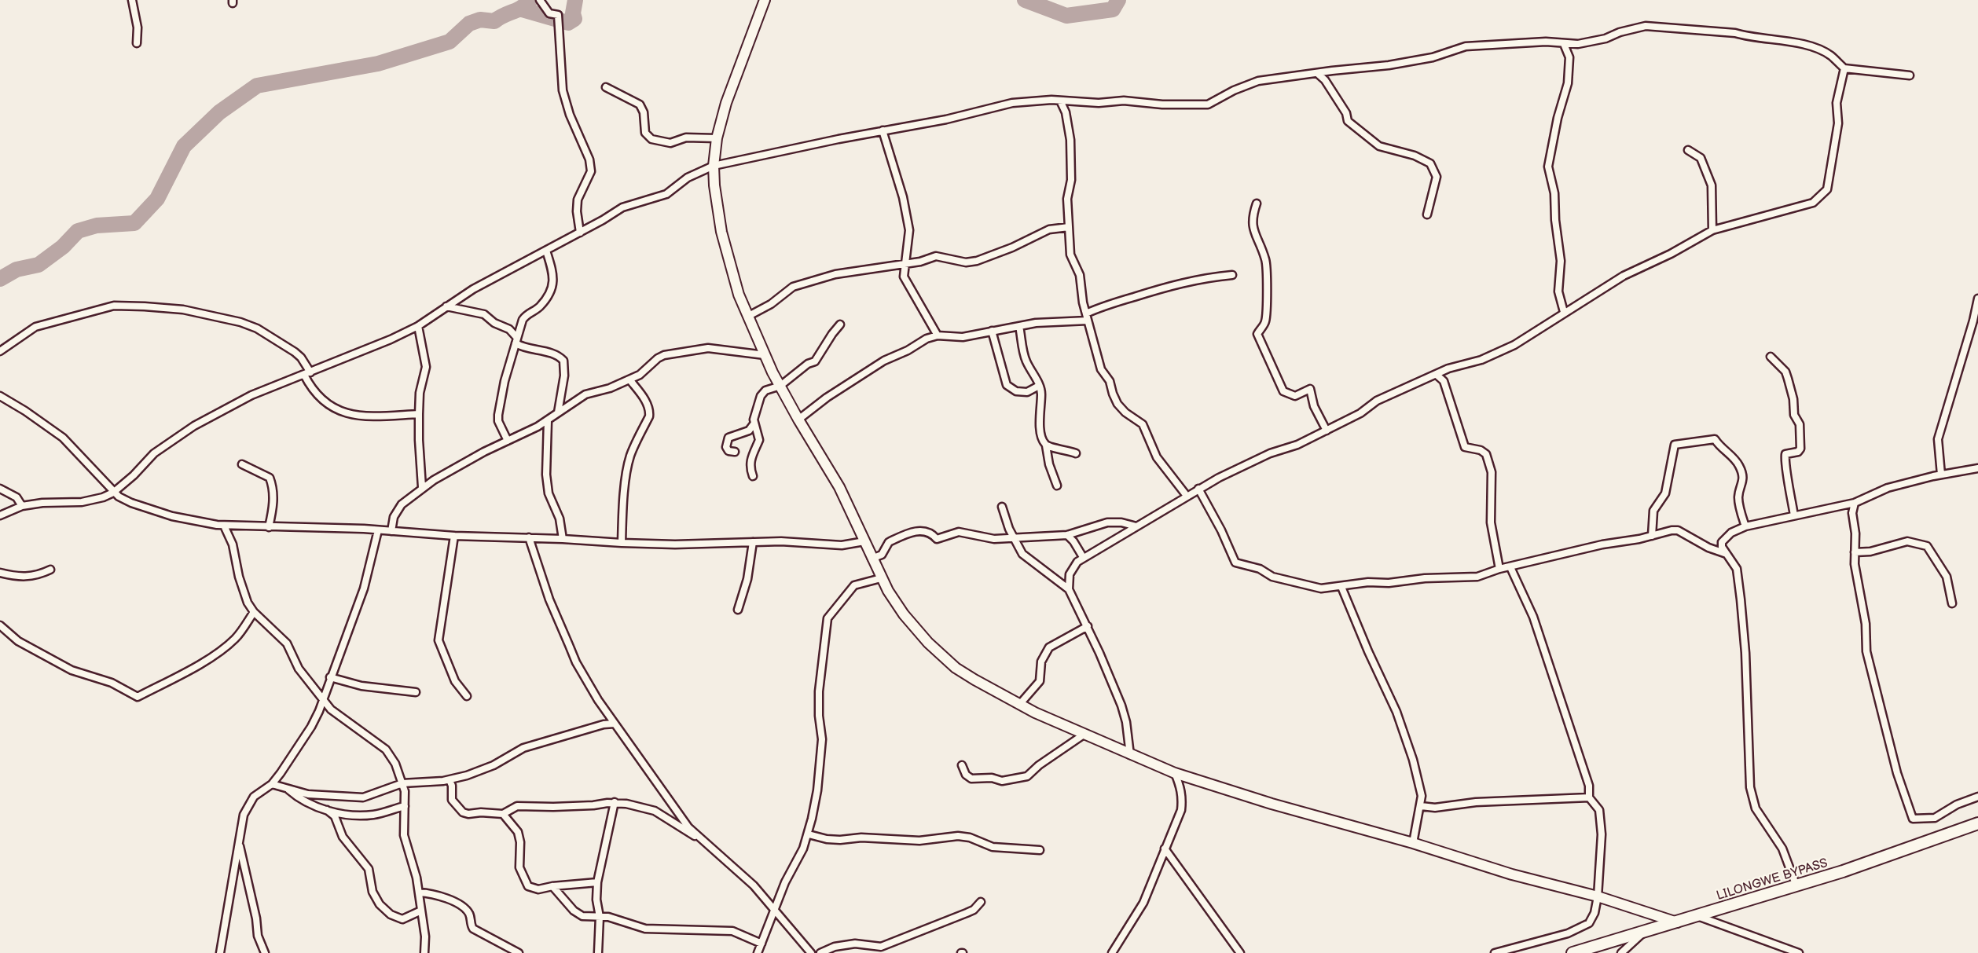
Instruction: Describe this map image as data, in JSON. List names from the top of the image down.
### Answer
{
  "streets": {
    "main road": ["LILONGWE BYPASS"]
  }
}
